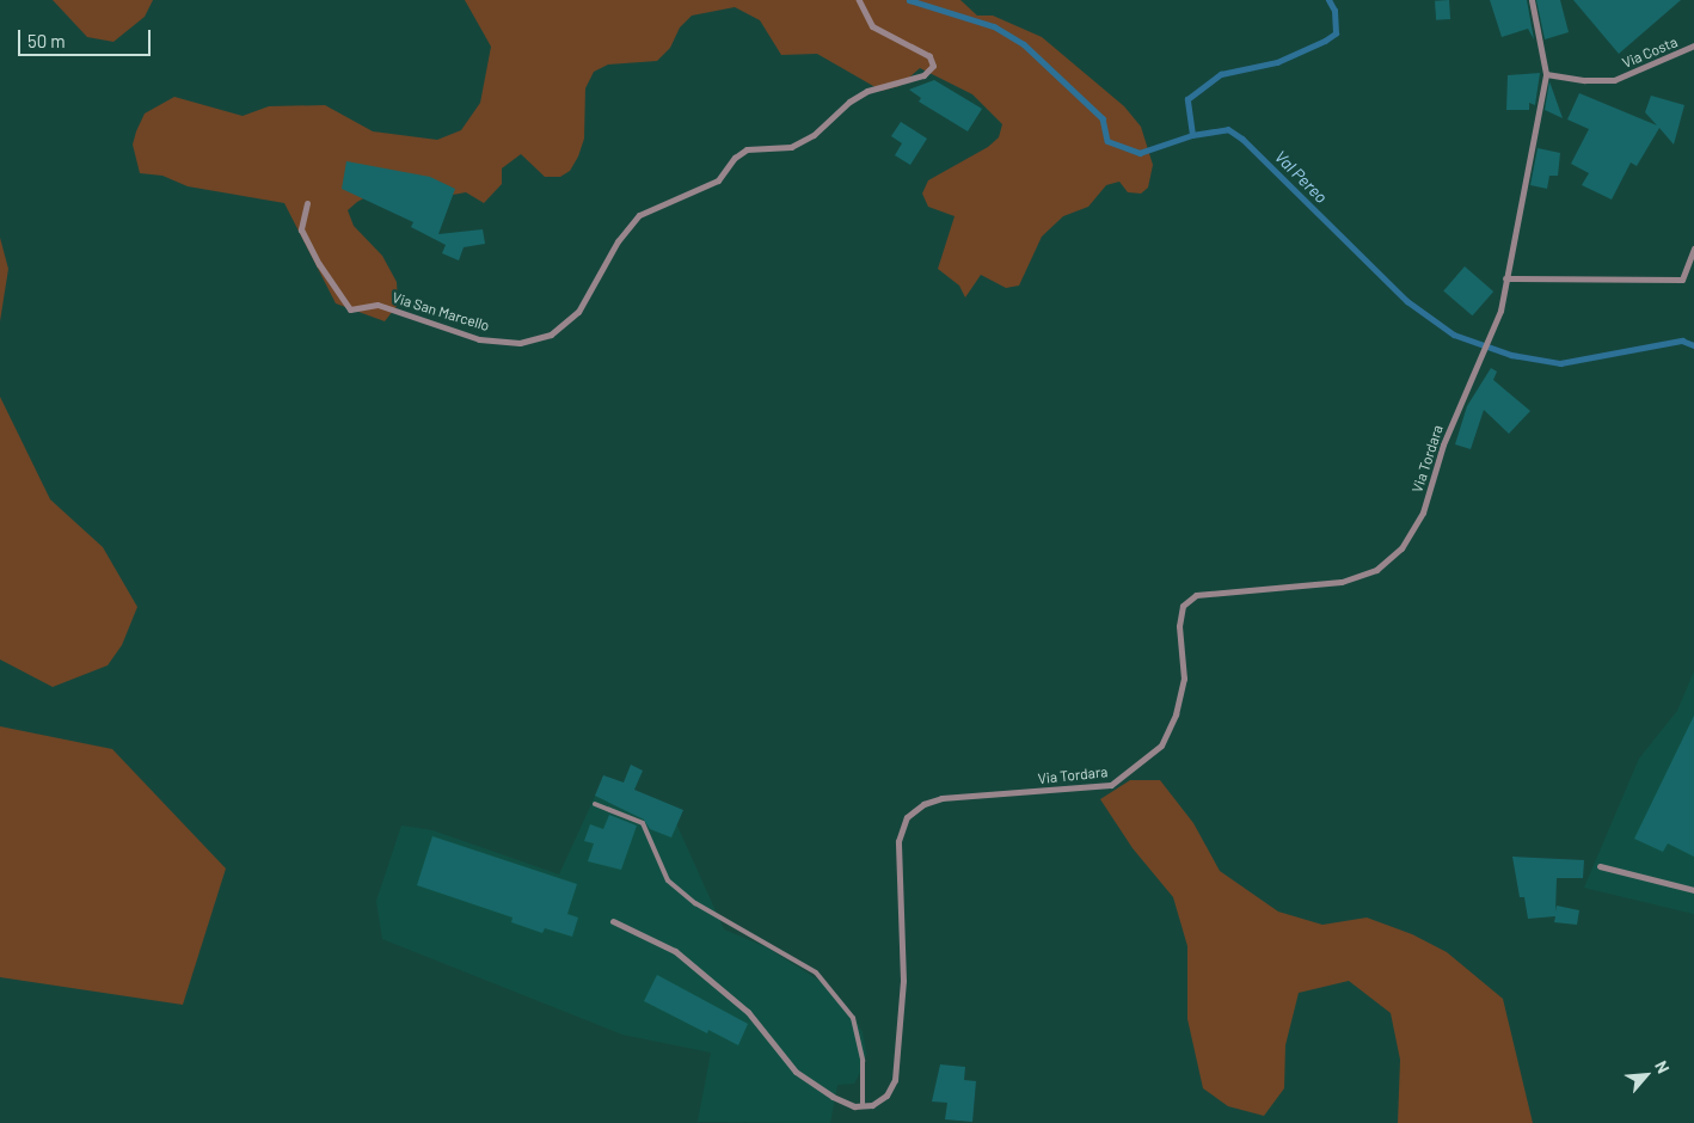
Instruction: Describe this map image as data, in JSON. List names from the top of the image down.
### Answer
{
  "streets": {
    "street": ["Via Costa", "Via San Marcello", "Via Tordara"]
  },
  "crossings": [
    ["Via Costa", "Via Tordara"]
  ],
  "water": ["Val Pereo"],
  "scale_bar": "50 m",
  "north": "top right"
}
